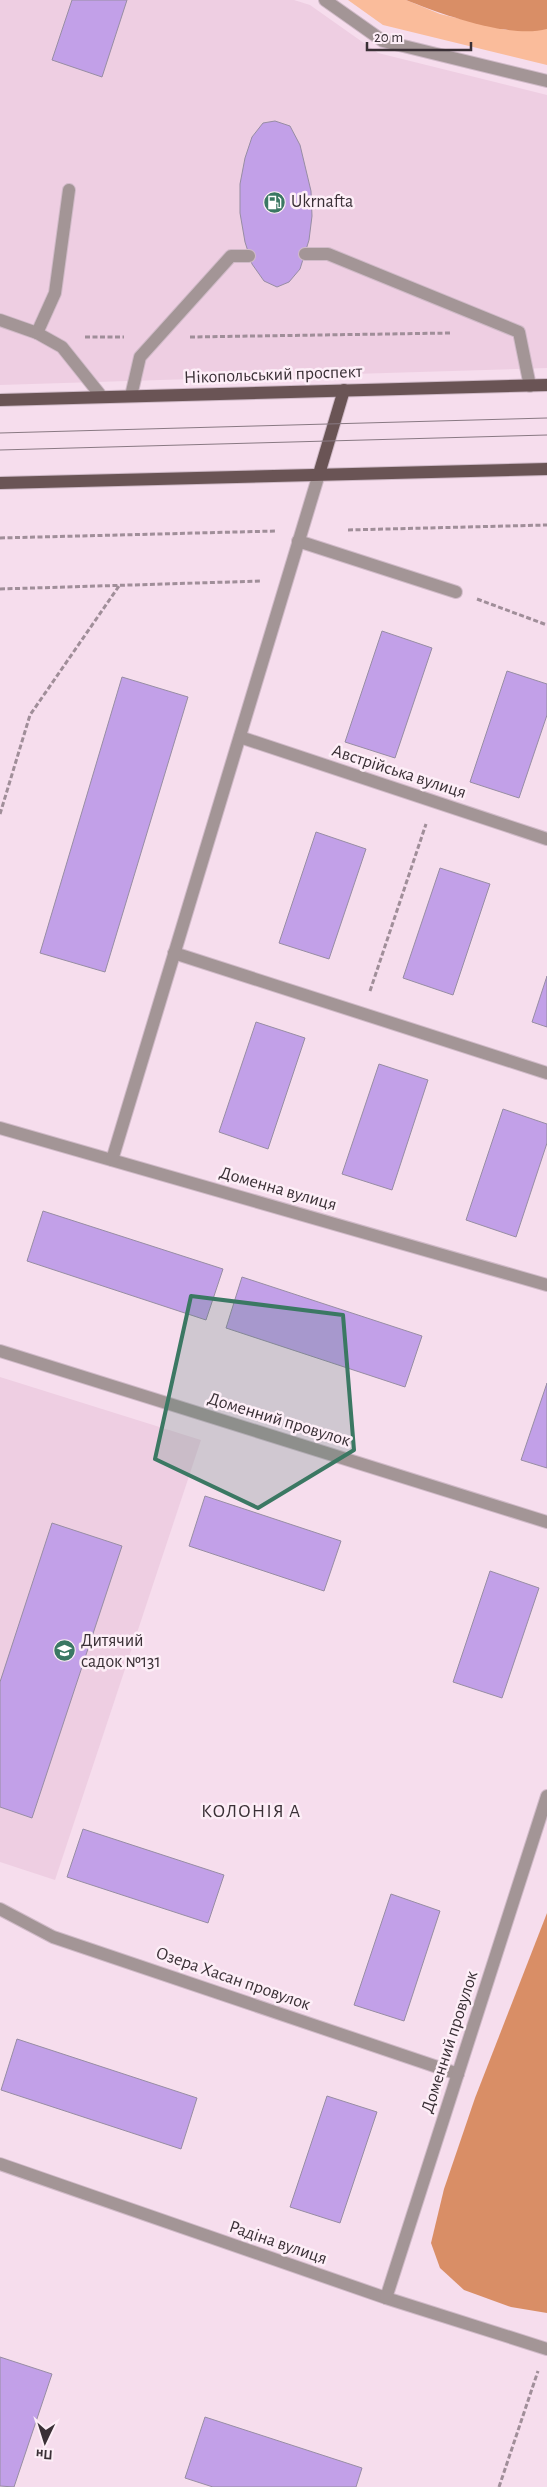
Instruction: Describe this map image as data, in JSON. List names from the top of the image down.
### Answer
{
  "streets": {
    "main road": ["Нікопольський проспект"],
    "street": [
      "Австрійська вулиця",
      "Доменна вулиця",
      "Доменний провулок",
      "Озера Хасан провулок",
      "Радіна вулиця"
    ]
  },
  "crossings": [
    ["Доменний провулок", "Озера Хасан провулок"],
    ["Доменний провулок", "Радіна вулиця"]
  ],
  "districts": ["КОЛОНІЯ А"],
  "places": {
    "fuel station": ["Ukrnafta"],
    "school or university": ["Дитячий садок №131"]
  },
  "scale_bar": "20 m",
  "north": "bottom"
}
